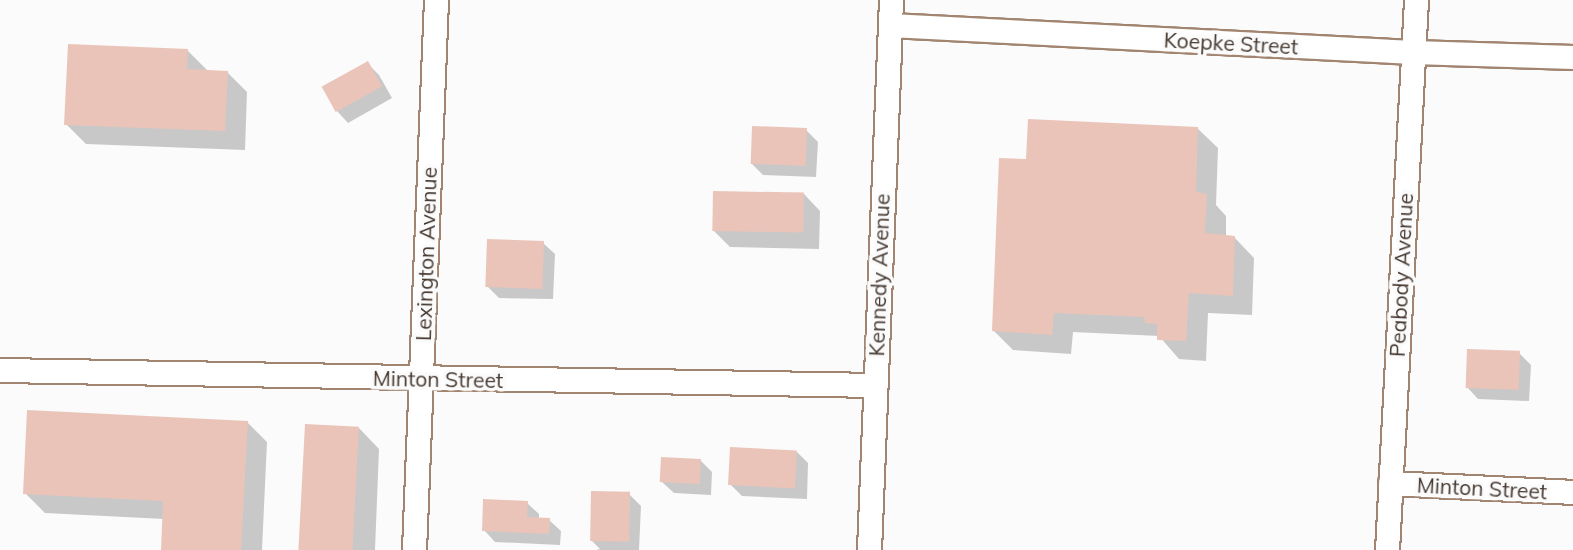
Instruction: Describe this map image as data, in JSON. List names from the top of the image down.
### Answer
{
  "streets": {
    "street": [
      "Koepke Street",
      "Lexington Avenue",
      "Kennedy Avenue",
      "Peabody Avenue",
      "Minton Street"
    ]
  },
  "crossings": [
    ["Koepke Street", "Kennedy Avenue"],
    ["Koepke Street", "Peabody Avenue"],
    ["Lexington Avenue", "Minton Street"],
    ["Kennedy Avenue", "Minton Street"],
    ["Peabody Avenue", "Minton Street"]
  ]
}
